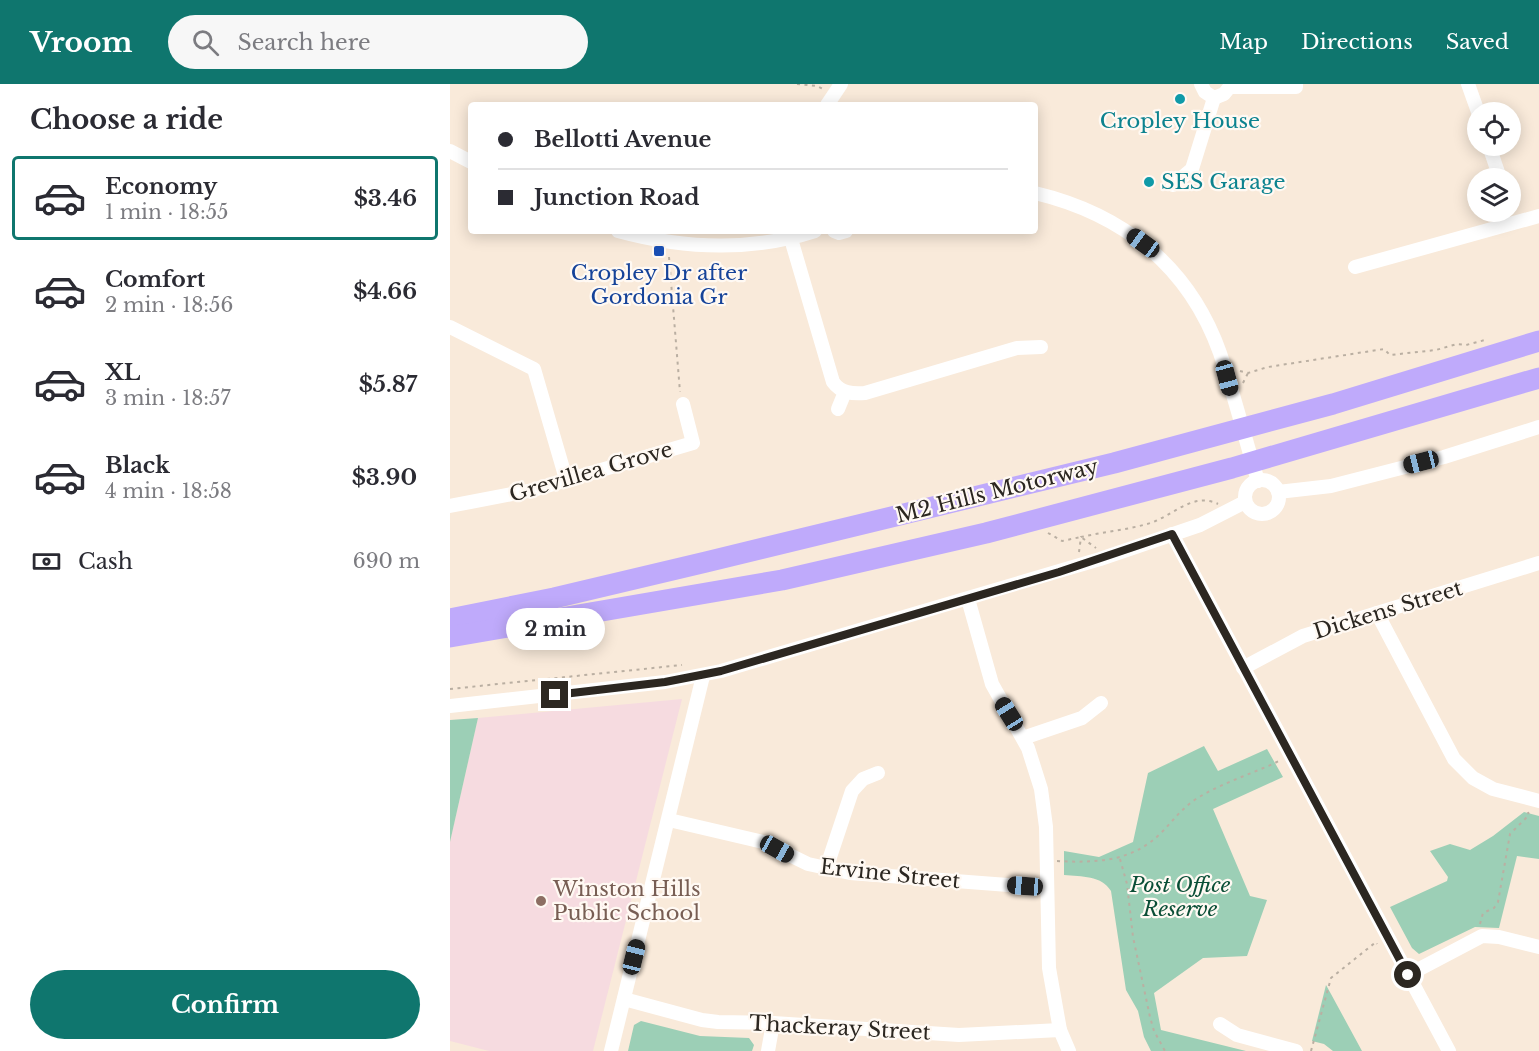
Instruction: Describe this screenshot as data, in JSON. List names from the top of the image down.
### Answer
{
  "streets": {
    "highway": ["M2 Hills Motorway"],
    "street": [
      "Grevillea Grove",
      "Dickens Street",
      "Ervine Street",
      "Thackeray Street"
    ]
  },
  "parks": ["Post Office Reserve"],
  "places": {
    "other": ["Cropley House", "SES Garage", "Winston Hills Public School"],
    "transit": ["Cropley Dr after Gordonia Gr"]
  },
  "page": {
    "header": "Vroom",
    "search": "Search here",
    "nav": ["Map", "Directions", "Saved"],
    "heading": "Choose a ride",
    "banner": ["Bellotti Avenue", "Junction Road"],
    "list": [
      {
        "name": "Economy",
        "note": "1 min · 18:55",
        "value": "$3.46"
      },
      {
        "name": "Comfort",
        "note": "2 min · 18:56",
        "value": "$4.66"
      },
      {
        "name": "XL",
        "note": "3 min · 18:57",
        "value": "$5.87"
      },
      {
        "name": "Black",
        "note": "4 min · 18:58",
        "value": "$3.90"
      }
    ],
    "pay": ["Cash", "690 m"],
    "bubble": "2 min",
    "buttons": "Confirm"
  }
}
